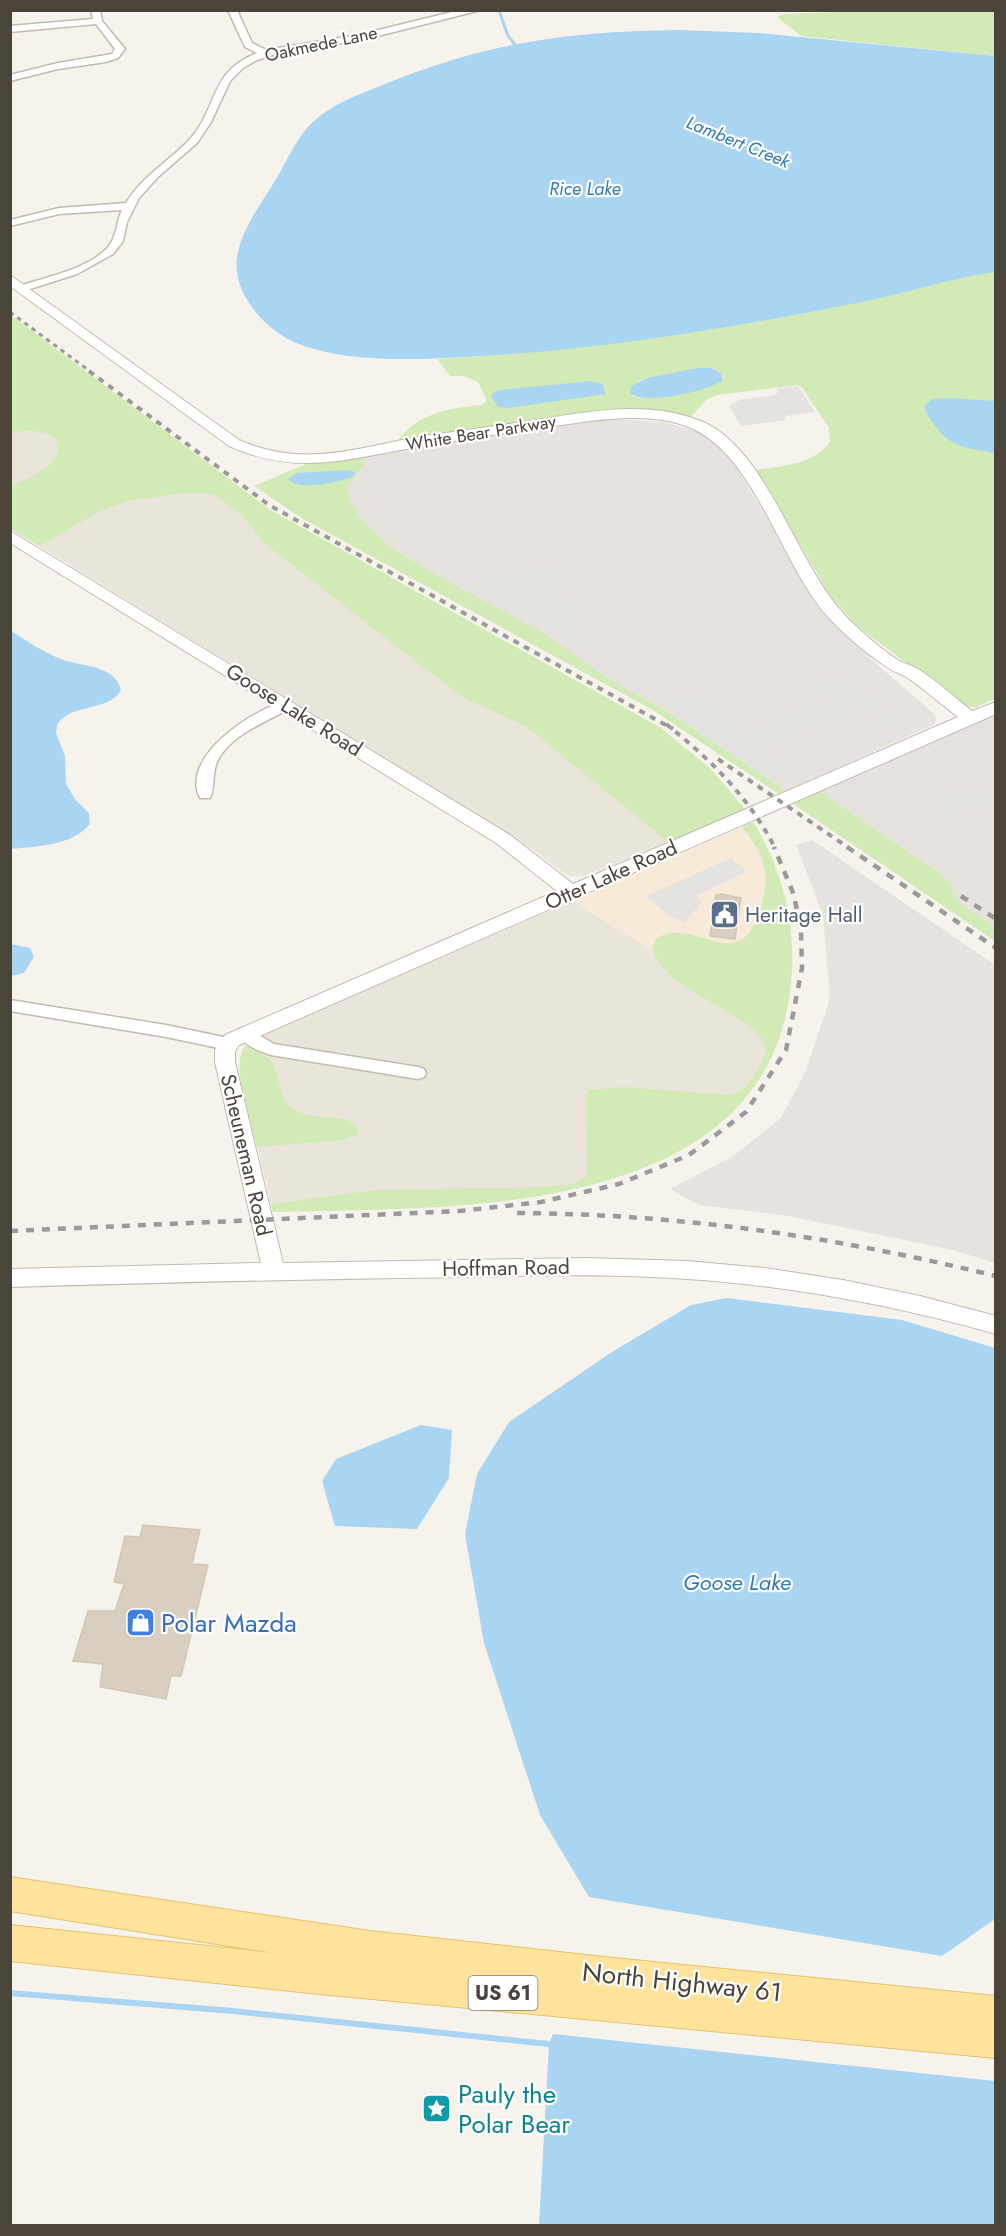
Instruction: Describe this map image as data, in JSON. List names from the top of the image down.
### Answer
{
  "streets": {
    "main road": ["North Highway 61", "US 61"],
    "street": [
      "Oakmede Lane",
      "White Bear Parkway",
      "Goose Lake Road",
      "Otter Lake Road",
      "Scheuneman Road",
      "Hoffman Road"
    ]
  },
  "crossings": [
    ["Oakmede Lane", "White Bear Parkway"],
    ["White Bear Parkway", "Otter Lake Road"],
    ["Goose Lake Road", "Otter Lake Road"],
    ["Otter Lake Road", "Scheuneman Road"],
    ["Scheuneman Road", "Hoffman Road"]
  ],
  "water": ["Lambert Creek", "Rice Lake", "Goose Lake"],
  "places": {
    "public building": ["Heritage Hall"],
    "shop": ["Polar Mazda"],
    "place": ["Pauly the Polar Bear"]
  }
}
